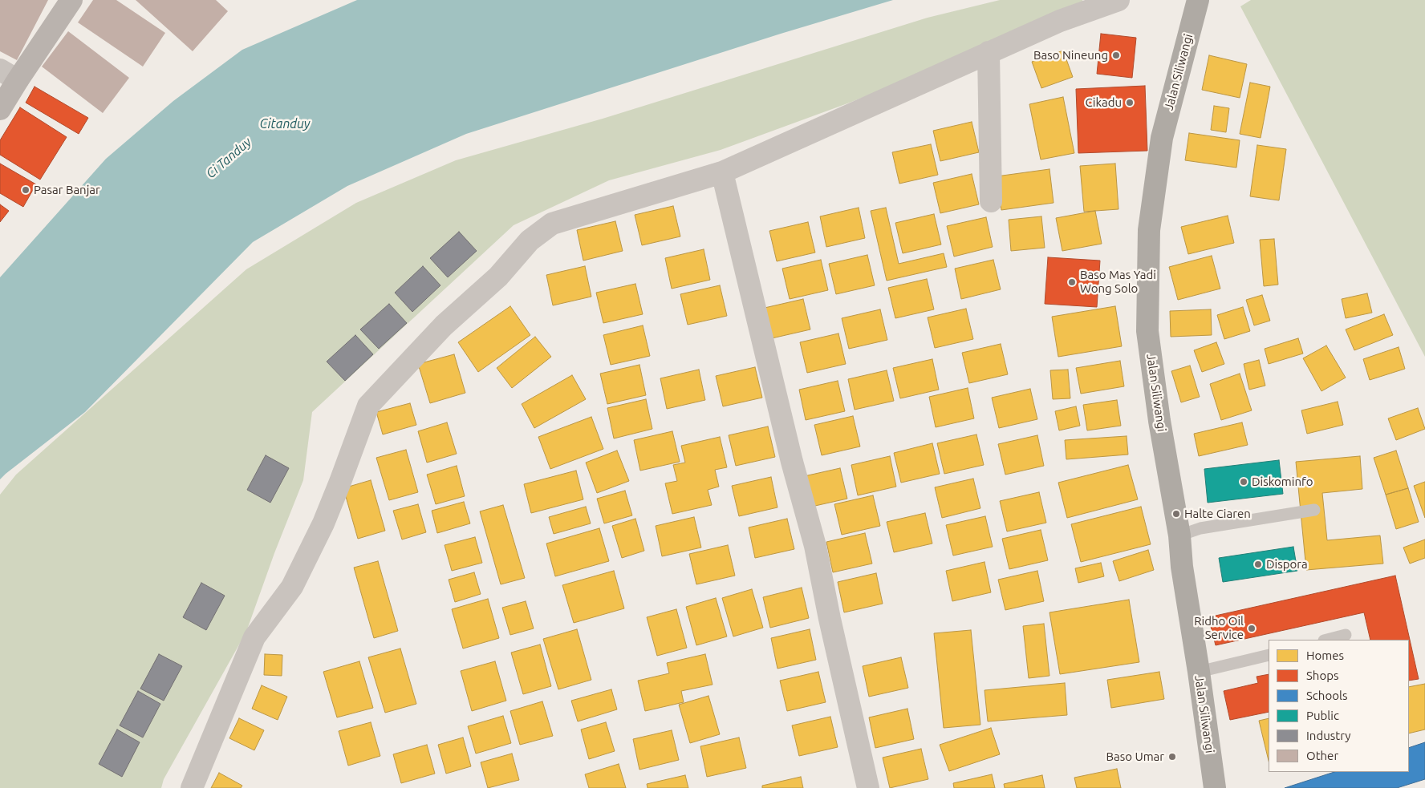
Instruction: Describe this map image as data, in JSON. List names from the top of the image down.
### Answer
{
  "streets": {
    "highway": ["Jalan Siliwangi"]
  },
  "water": ["Citanduy", "Ci Tanduy"],
  "places": [
    "Baso Nineung",
    "Cikadu",
    "Pasar Banjar",
    "Baso Mas Yadi Wong Solo",
    "Diskominfo",
    "Halte Ciaren",
    "Dispora",
    "Ridho Oil Service",
    "Baso Umar"
  ],
  "legend": [
    "Homes",
    "Shops",
    "Schools",
    "Public",
    "Industry",
    "Other"
  ]
}
